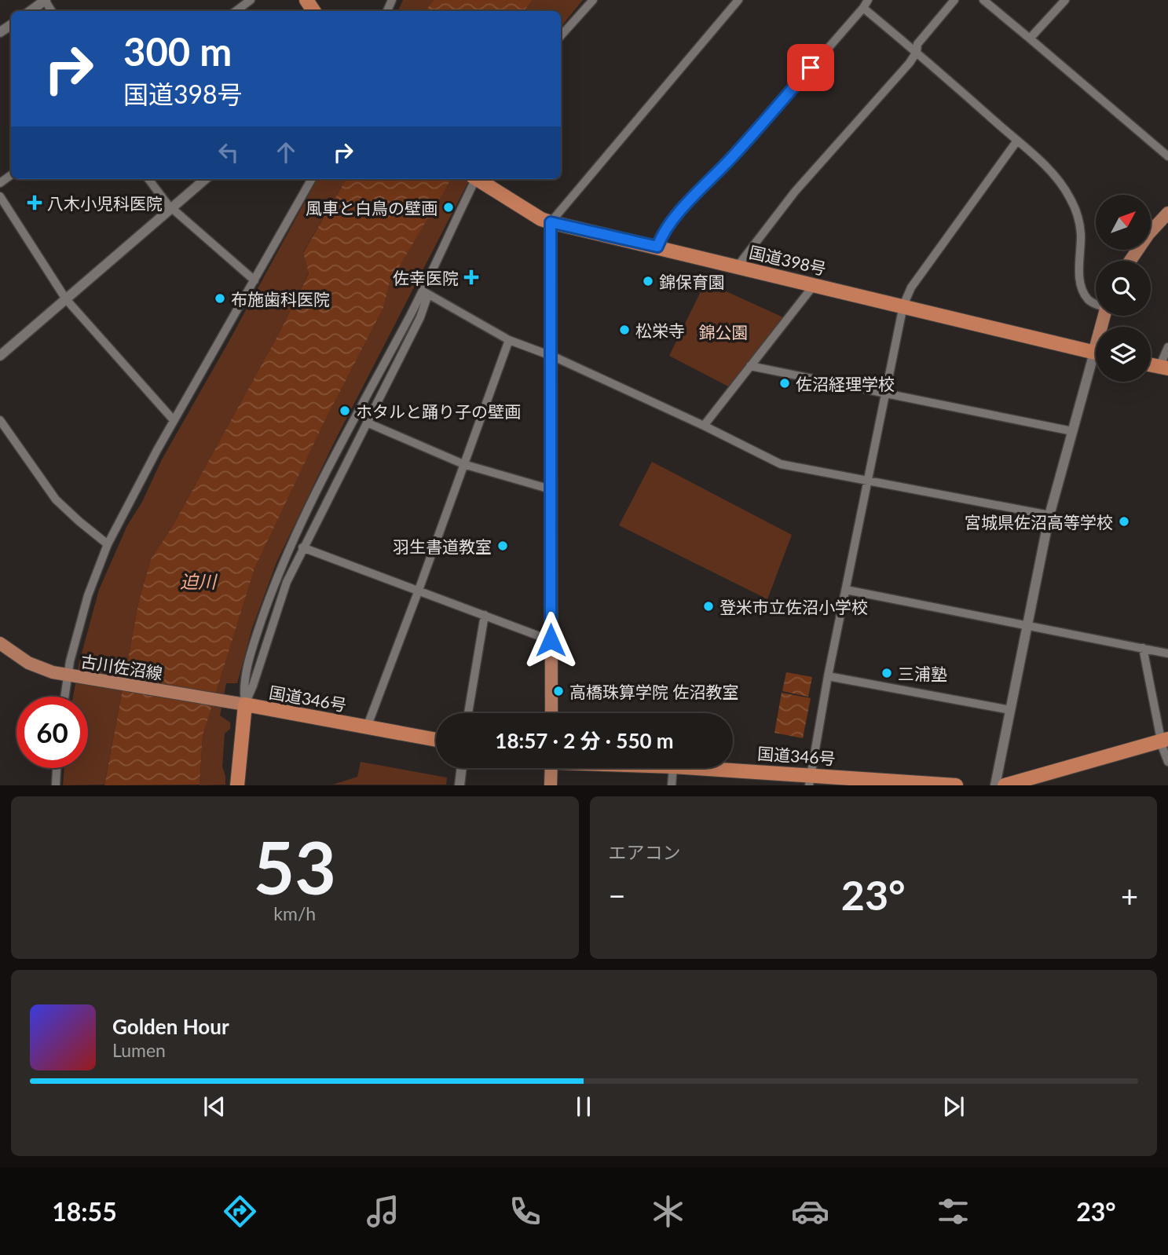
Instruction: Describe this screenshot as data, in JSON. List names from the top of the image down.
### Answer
{
  "streets": {
    "highway": ["国道398号", "国道346号"],
    "main road": ["古川佐沼線"]
  },
  "crossings": [
    ["古川佐沼線", "国道346号"]
  ],
  "water": ["迫川"],
  "parks": ["錦公園"],
  "places": {
    "health": ["八木小児科医院", "佐幸医院"],
    "other": [
      "風車と白鳥の壁画",
      "錦保育園",
      "布施歯科医院",
      "松栄寺",
      "佐沼経理学校",
      "ホタルと踊り子の壁画",
      "宮城県佐沼高等学校",
      "羽生書道教室",
      "登米市立佐沼小学校",
      "三浦塾",
      "高橋珠算学院 佐沼教室"
    ]
  },
  "north": "top right",
  "page": {
    "turn": ["300 m", "国道398号"],
    "limit": "60",
    "trip": "18:57 · 2 分 · 550 m",
    "tile": [
      ["53", "km/h"],
      "エアコン"
    ],
    "heat": ["−", "23°", "+"],
    "song": ["Golden Hour", "Lumen"],
    "tabs": ["18:55", "23°"]
  }
}
